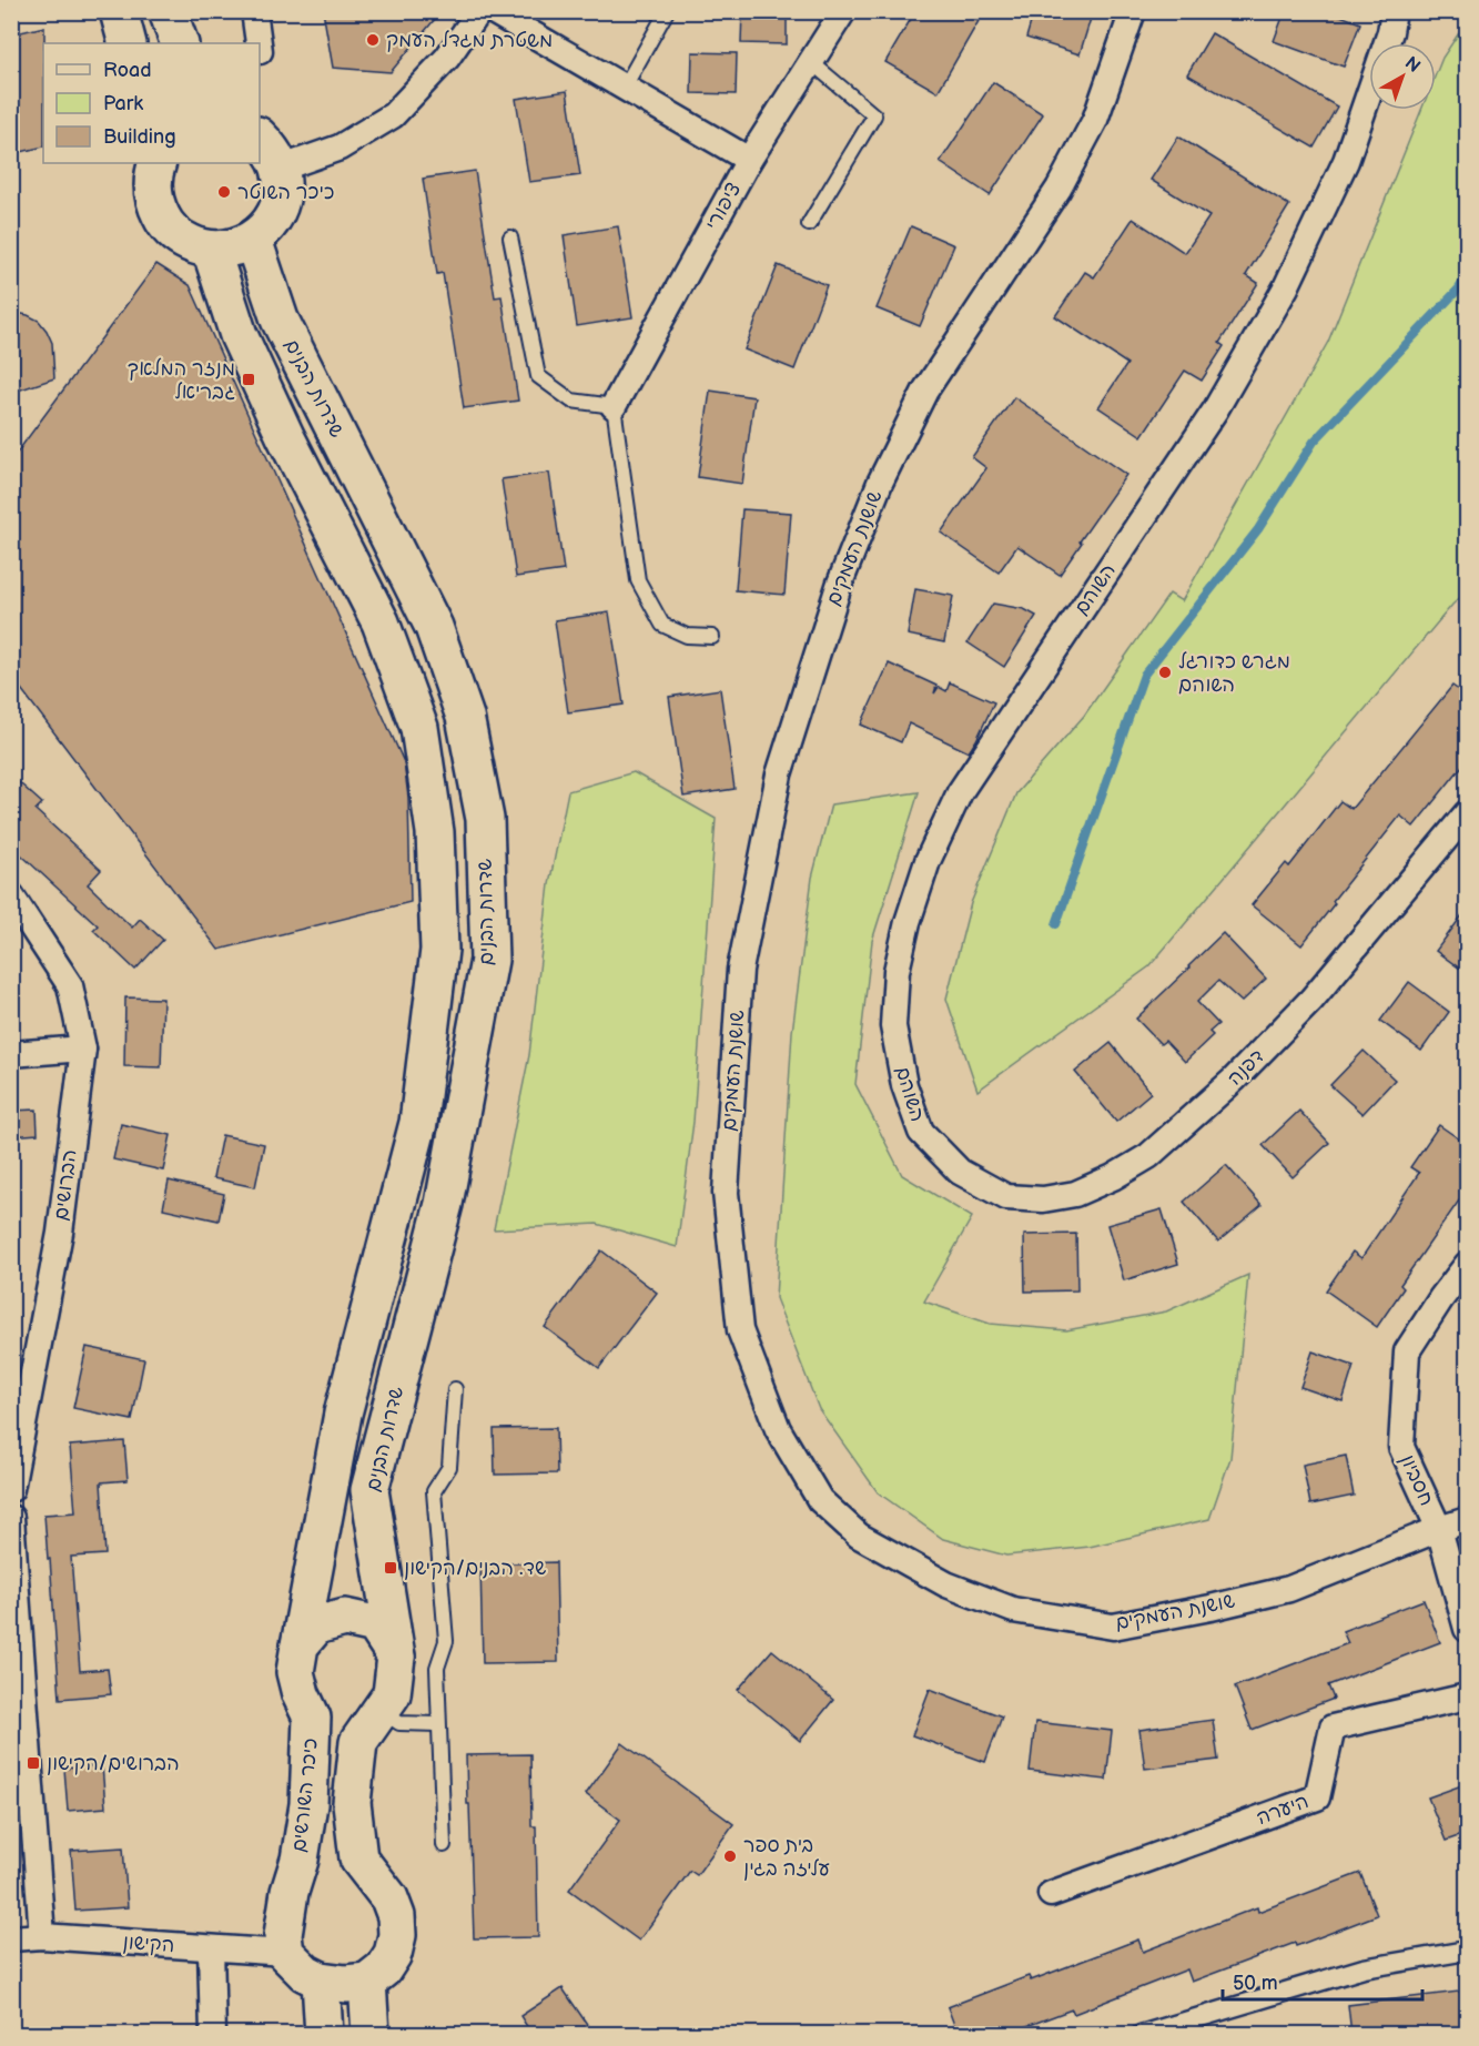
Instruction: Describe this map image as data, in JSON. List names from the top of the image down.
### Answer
{
  "streets": {
    "main road": ["שדרות הבנים", "כיכר השורשים"],
    "street": [
      "ציפורי",
      "שושנת העמקים",
      "השוהם",
      "דפנה",
      "הברושים",
      "חסביון",
      "היערה",
      "הקישון"
    ]
  },
  "crossings": [
    ["שושנת העמקים", "חסביון"],
    ["השוהם", "דפנה"],
    ["כיכר השורשים", "הקישון"]
  ],
  "places": {
    "other": [
      "משטרת מגדל העמק",
      "כיכר השוטר",
      "מגרש כדורגל השוהם",
      "בית ספר עליזה בגין"
    ],
    "transit": ["מנזר המלאך גבריאל", "שד. הבנים/הקישון", "הברושים/הקישון"]
  },
  "legend": ["Road", "Park", "Building"],
  "scale_bar": "50 m",
  "north": "top right"
}
